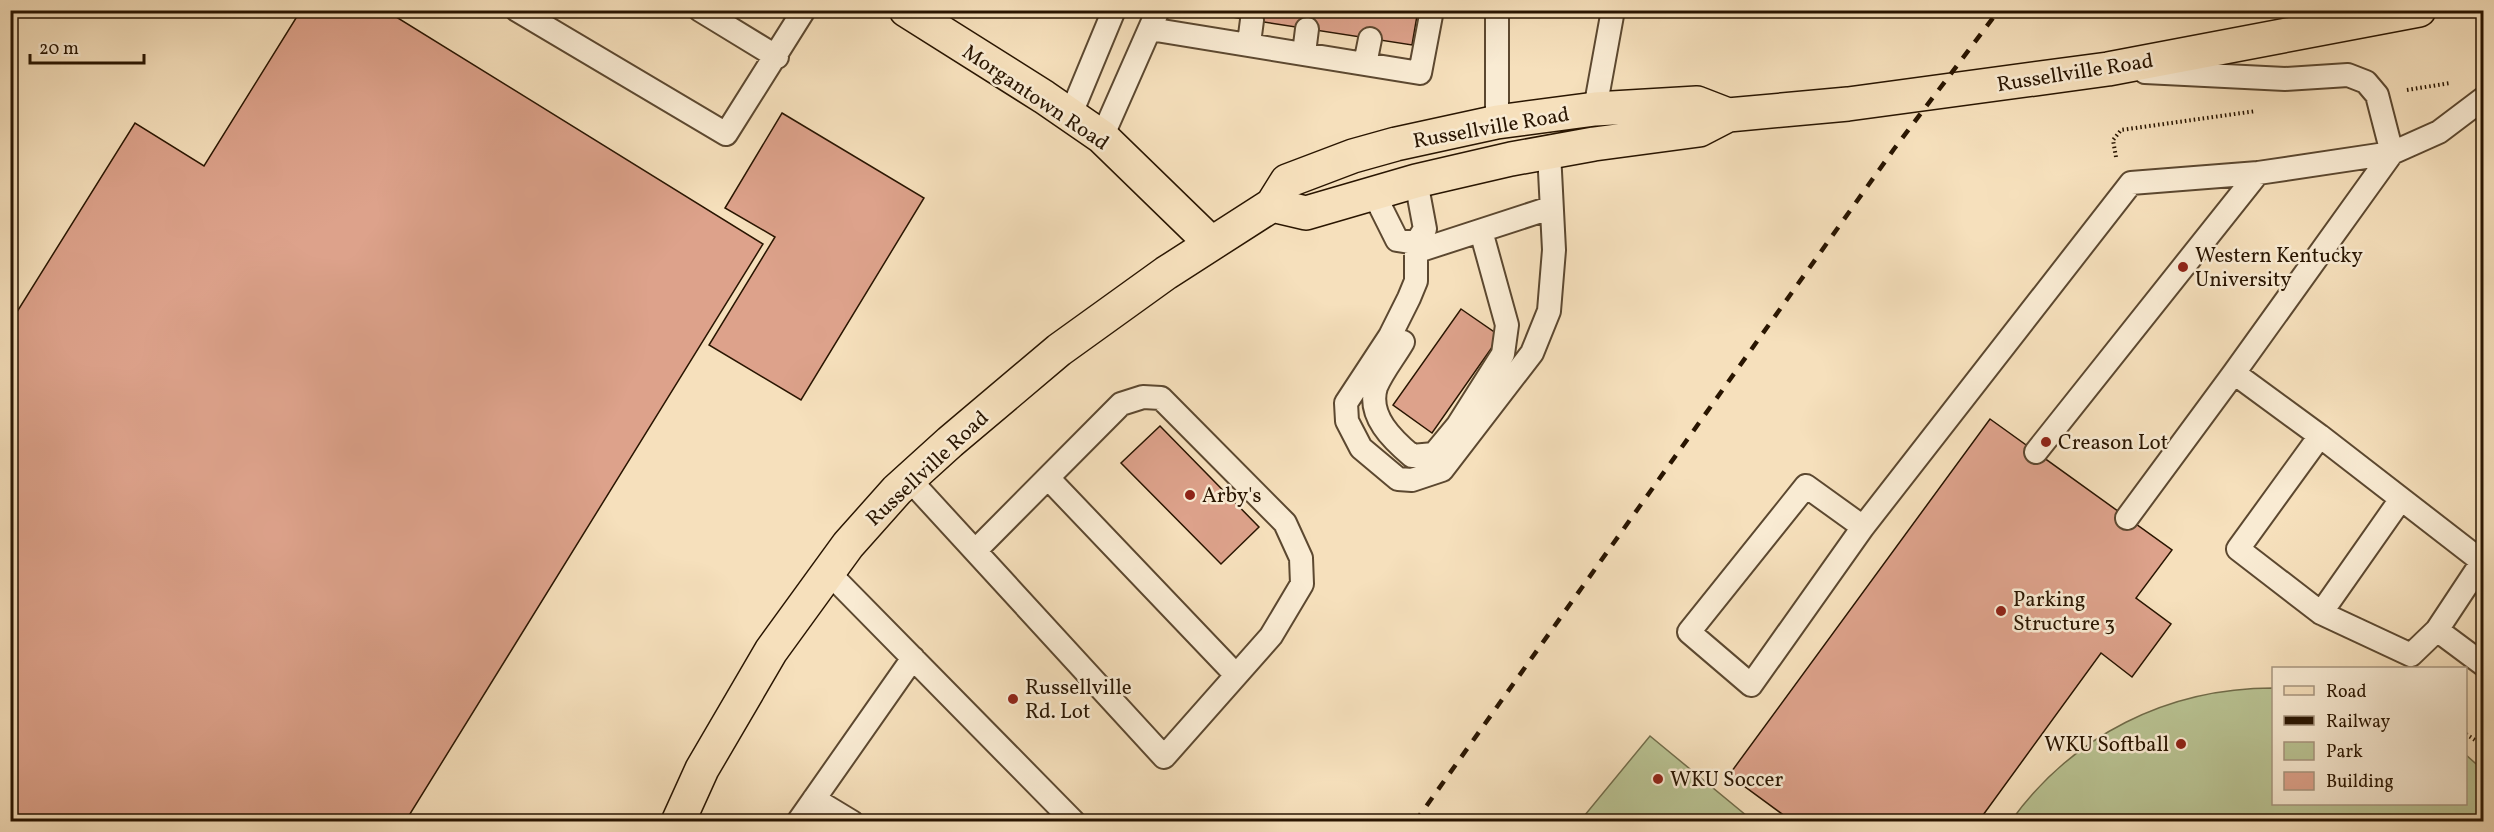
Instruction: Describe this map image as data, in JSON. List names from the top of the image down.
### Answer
{
  "streets": {
    "main road": ["Russellville Road", "Morgantown Road"]
  },
  "crossings": [
    ["Russellville Road", "Morgantown Road"]
  ],
  "places": [
    "Western Kentucky University",
    "Creason Lot",
    "Arby's",
    "Parking Structure 3",
    "Russellville Rd. Lot",
    "WKU Softball",
    "WKU Soccer"
  ],
  "legend": [
    "Road",
    "Railway",
    "Park",
    "Building"
  ],
  "scale_bar": "20 m"
}
